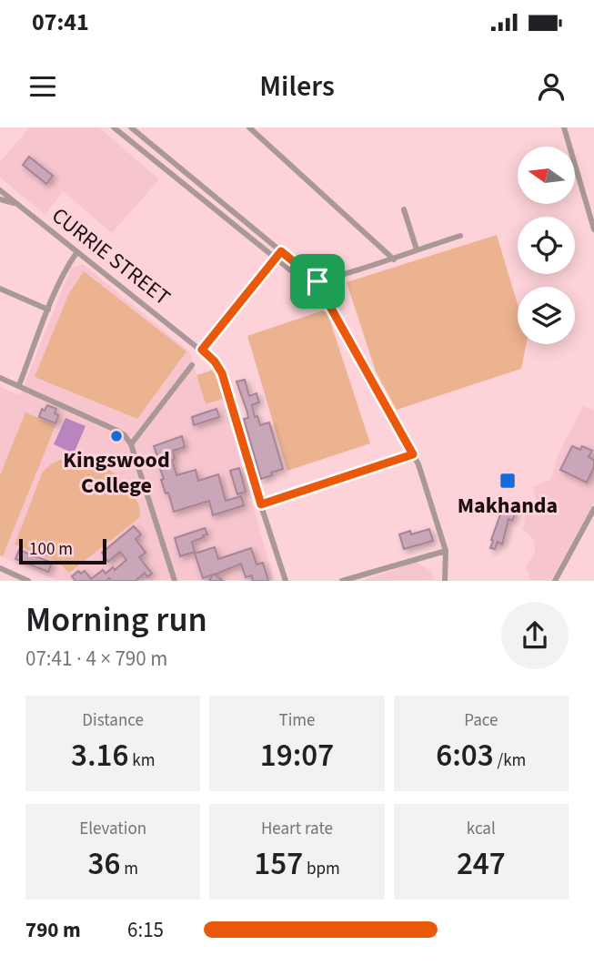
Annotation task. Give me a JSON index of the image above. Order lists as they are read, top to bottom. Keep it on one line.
{"streets":{"street":["CURRIE STREET"]},"places":{"other":["Kingswood College"],"transit":["Makhanda"]},"scale_bar":"100 m","north":"left","page":{"status":"07:41","header":"Milers","scale":"100 m","heading":["Morning run","07:41 · 4 × 790 m"],"stats":[["Distance","3.16 km"],["Time","19:07"],["Pace","6:03 /km"],["Elevation","36 m"],["Heart rate","157 bpm"],["kcal","247"]],"list":[{"name":"790 m","note":"6:15"}]}}
